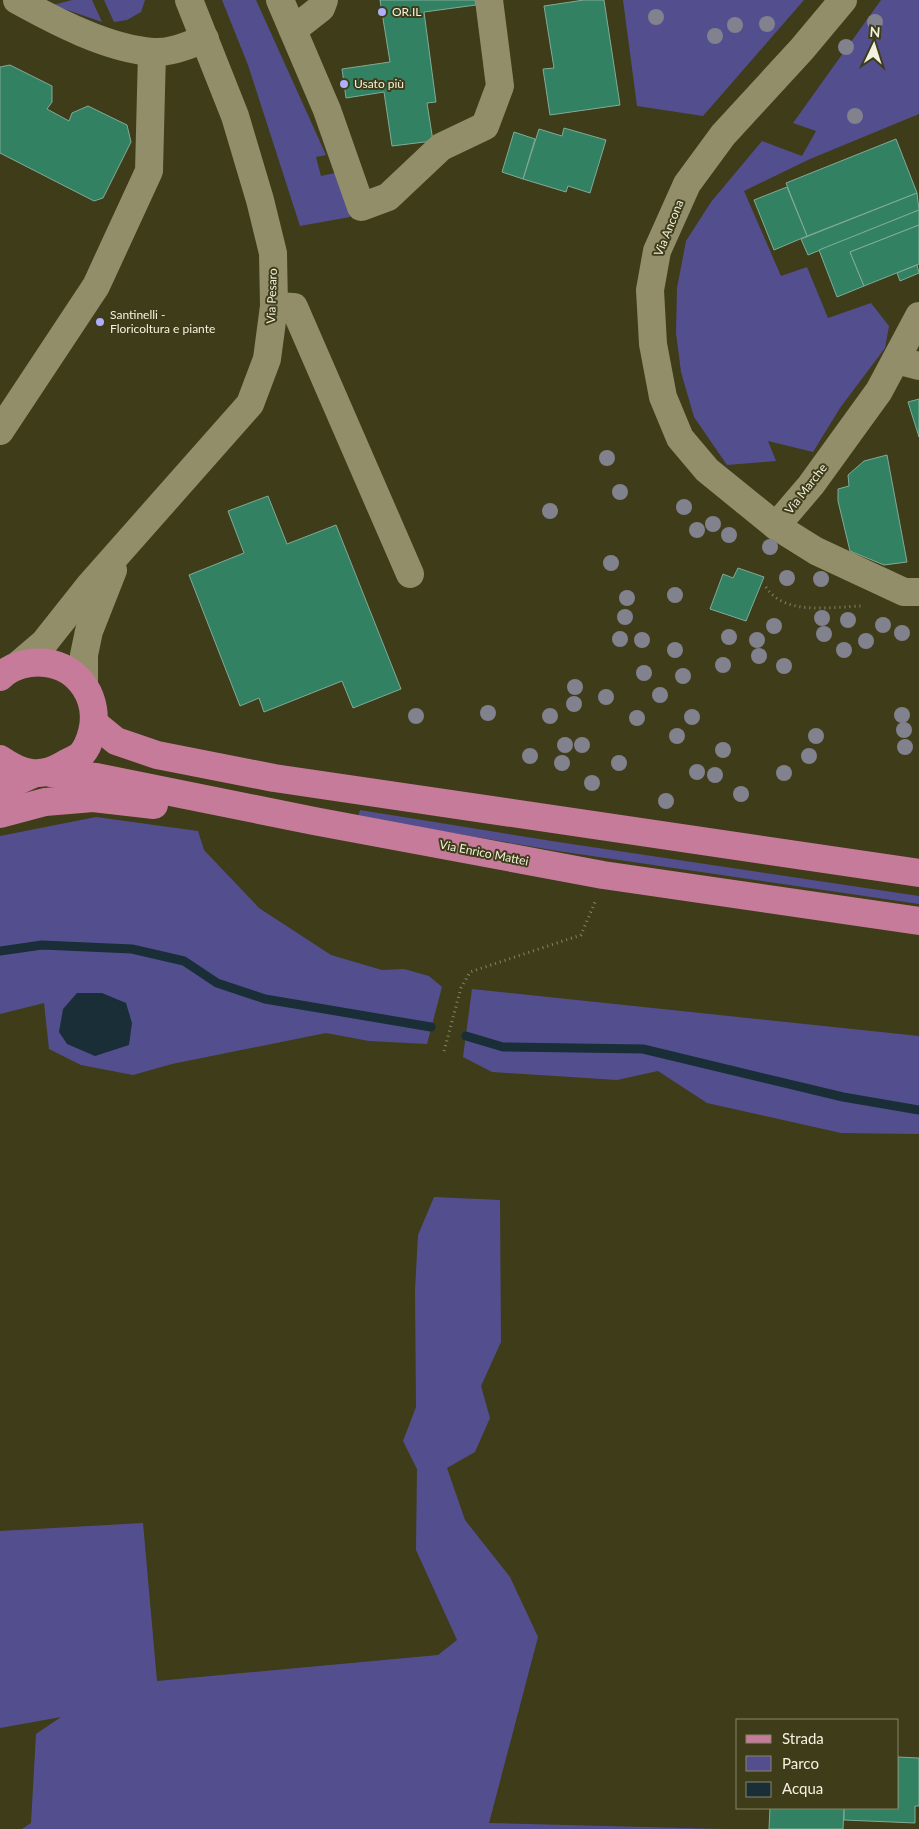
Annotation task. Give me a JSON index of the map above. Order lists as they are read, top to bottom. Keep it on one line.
{"streets":{"main road":["Via Enrico Mattei"],"street":["Via Ancona","Via Pesaro","Via Marche"]},"crossings":[["Via Ancona","Via Marche"]],"places":["OR.IL","Usato più","Santinelli - Floricoltura e piante"],"legend":["Strada","Parco","Acqua"],"north":"top"}
